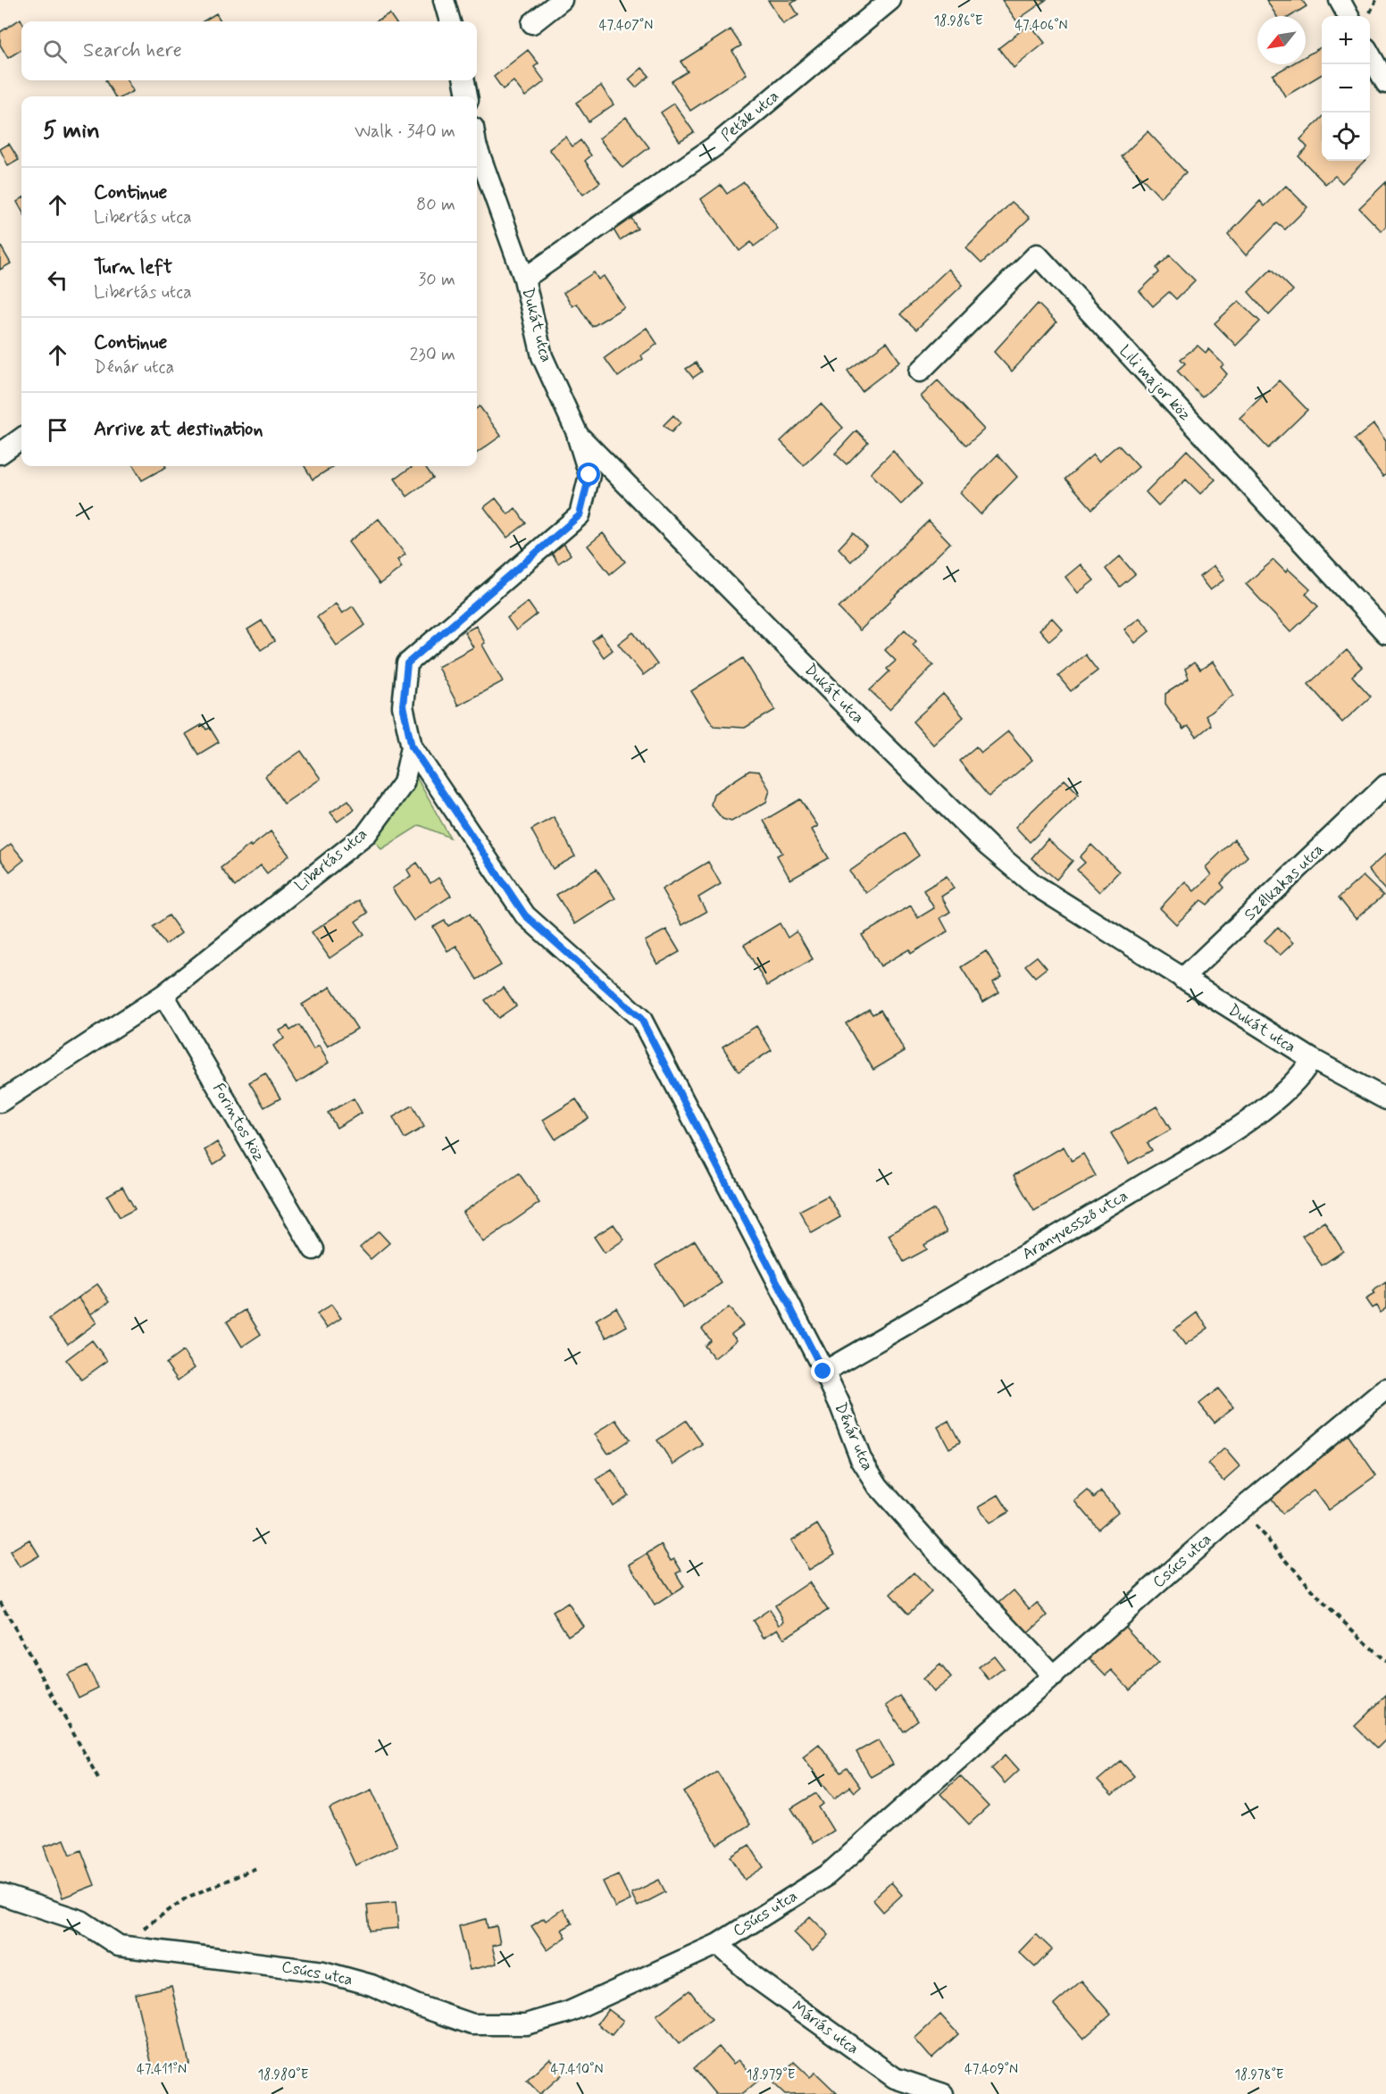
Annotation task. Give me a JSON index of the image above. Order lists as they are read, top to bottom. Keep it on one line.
{"streets":{"street":["Peták utca","Dukát utca","Lili major köz","Libertás utca","Szélkakas utca","Forintos köz","Aranyvessző utca","Dénár utca","Csúcs utca","Máriás utca"]},"crossings":[["Peták utca","Dukát utca"],["Dukát utca","Libertás utca"],["Dukát utca","Szélkakas utca"],["Dukát utca","Aranyvessző utca"],["Libertás utca","Forintos köz"],["Libertás utca","Dénár utca"],["Aranyvessző utca","Dénár utca"],["Dénár utca","Csúcs utca"],["Csúcs utca","Máriás utca"]],"north":"bottom left","page":{"map_buttons":["+","−"],"search":"Search here","heading":["5 min","Walk · 340 m"],"list":[["Continue","Libertás utca","80 m"],["Turn left","Libertás utca","30 m"],["Continue","Dénár utca","230 m"],"Arrive at destination"]},"coordinates":["18.986°E","47.407°N","47.406°N","47.411°N","47.410°N","47.409°N","18.980°E","18.979°E","18.978°E"]}
